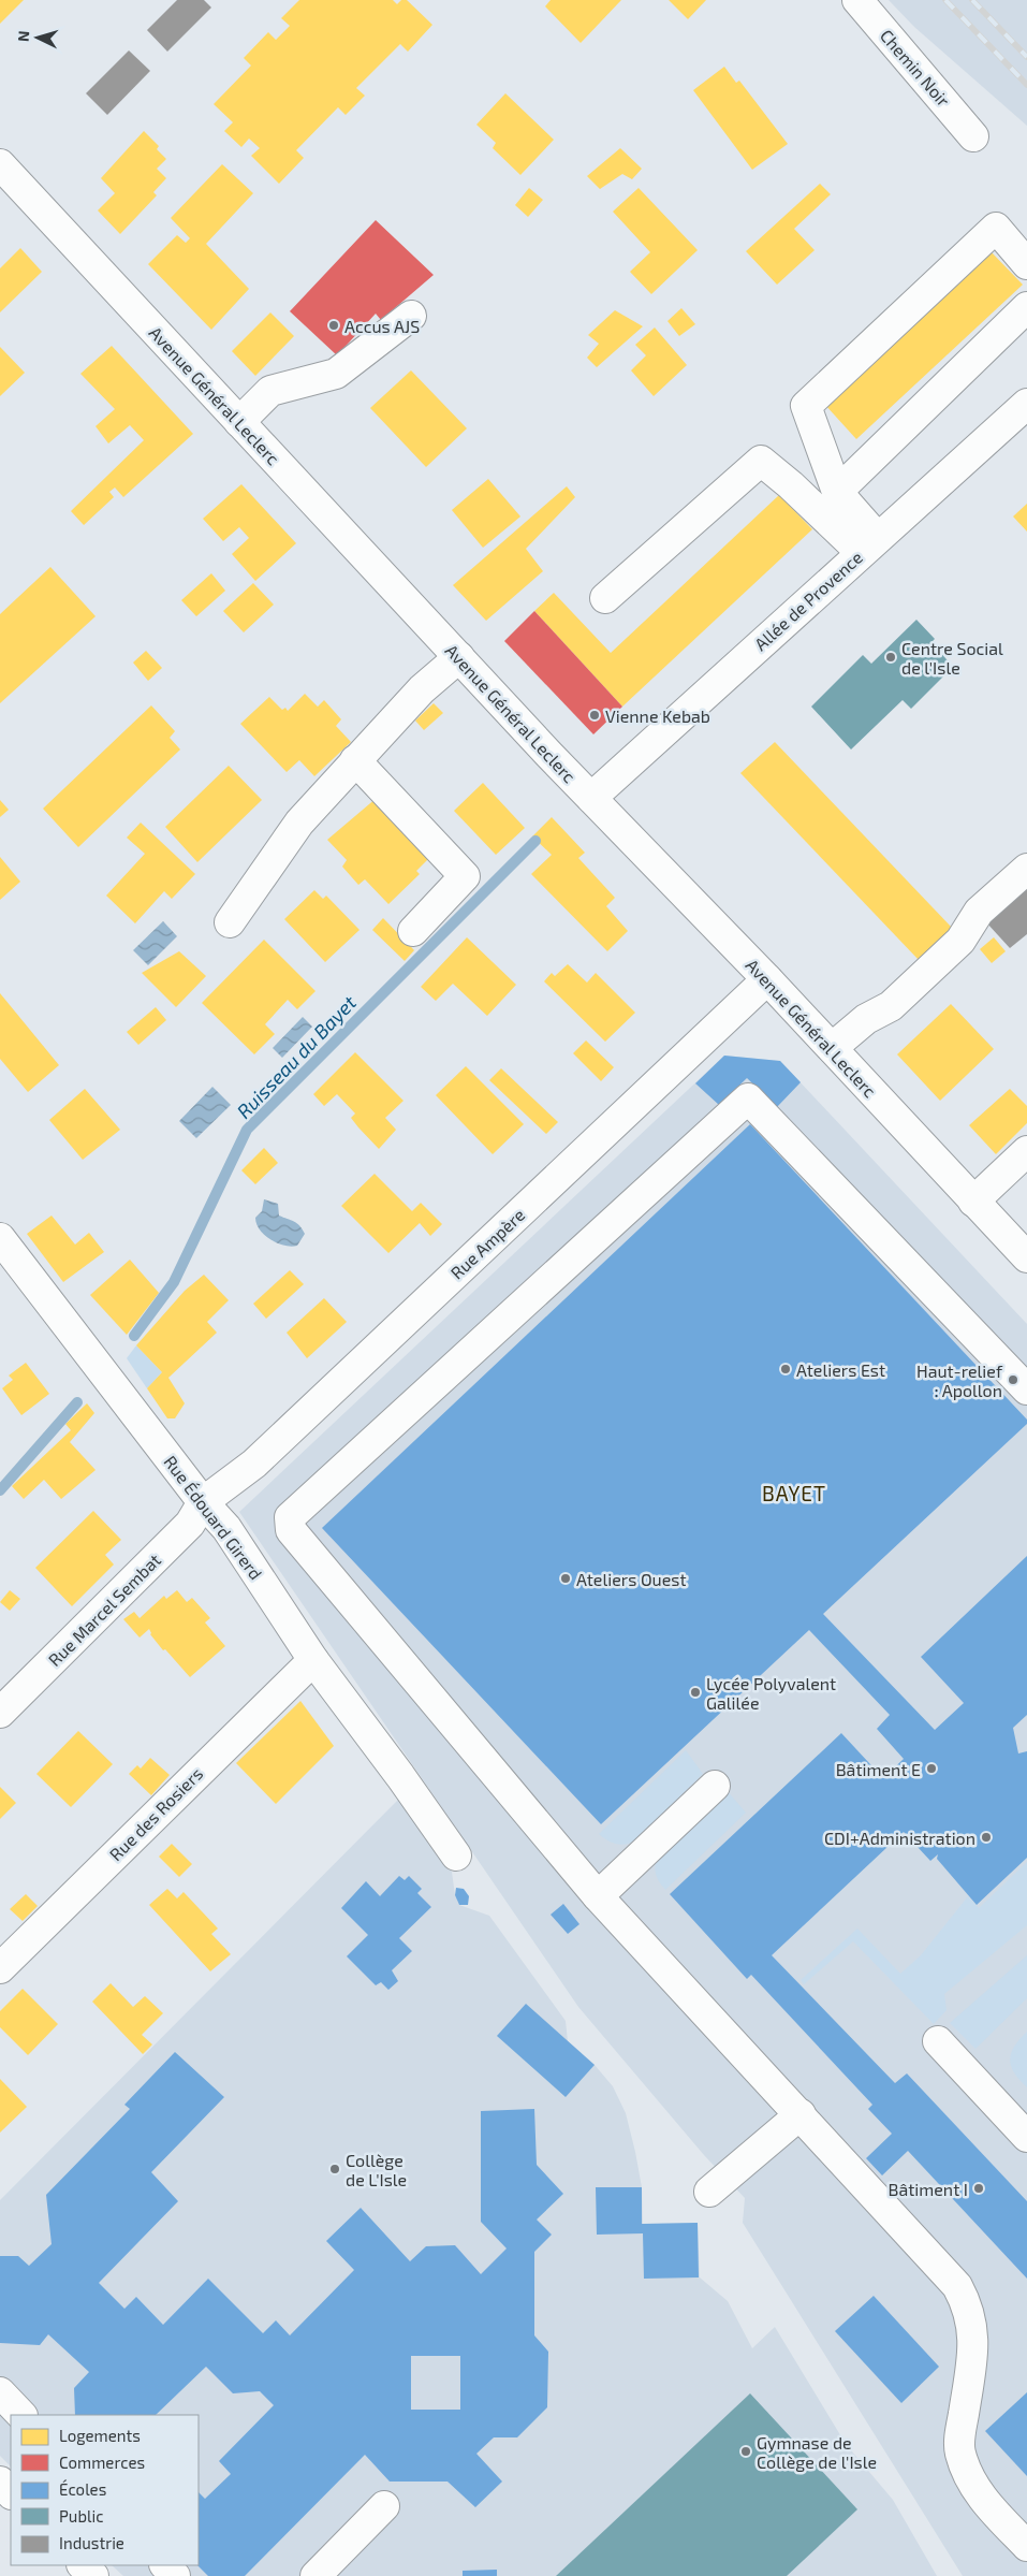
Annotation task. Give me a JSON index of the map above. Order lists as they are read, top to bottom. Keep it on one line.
{"streets":{"street":["Chemin Noir","Avenue Général Leclerc","Allée de Provence","Rue Ampère","Rue Édouard Girerd","Rue Marcel Sembat","Rue des Rosiers"]},"crossings":[["Avenue Général Leclerc","Allée de Provence"],["Avenue Général Leclerc","Rue Ampère"],["Rue Ampère","Rue Édouard Girerd"],["Rue Ampère","Rue Marcel Sembat"],["Rue Édouard Girerd","Rue Marcel Sembat"],["Rue Édouard Girerd","Rue des Rosiers"]],"districts":["BAYET"],"water":["Ruisseau du Bayet"],"places":["Accus AJS","Centre Social de l'Isle","Vienne Kebab","Ateliers Est","Haut-relief : Apollon","Ateliers Ouest","Lycée Polyvalent Galilée","Bâtiment E","CDI+Administration","Collège de L'Isle","Bâtiment I","Gymnase de Collège de l'Isle"],"legend":["Logements","Commerces","Écoles","Public","Industrie"],"north":"left"}
